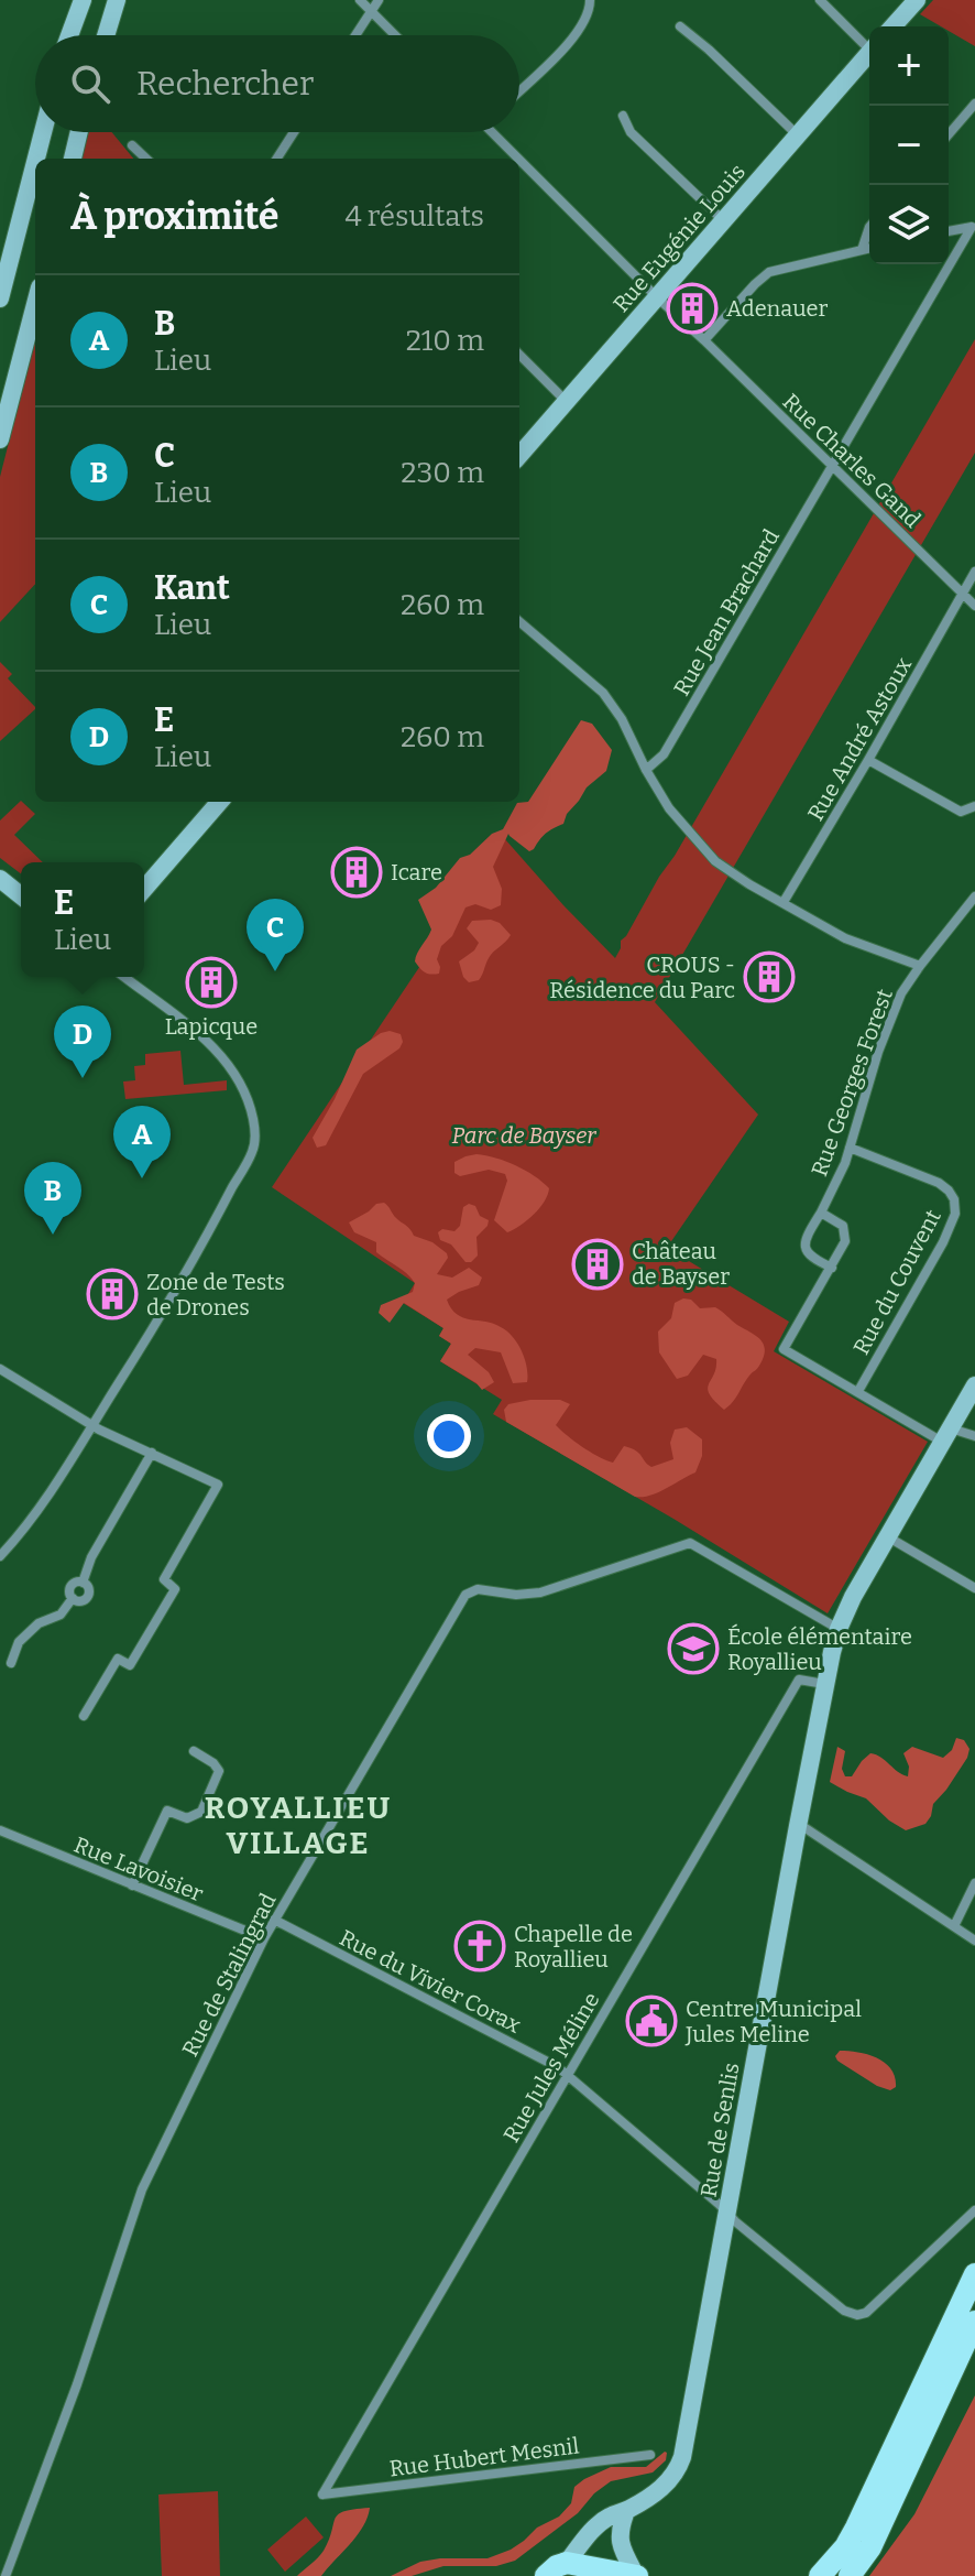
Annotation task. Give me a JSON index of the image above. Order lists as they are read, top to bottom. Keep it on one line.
{"streets":{"street":["Rue Eugénie Louis","Rue Charles Gand","Rue Jean Brachard","Rue André Astoux","Rue Georges Forest","Rue du Couvent","Rue Lavoisier","Rue de Stalingrad","Rue du Vivier Corax","Rue Jules Méline","Rue de Senlis","Rue Hubert Mesnil"]},"crossings":[["Rue Eugénie Louis","Rue Charles Gand"],["Rue Charles Gand","Rue Jean Brachard"],["Rue Charles Gand","Rue André Astoux"],["Rue Georges Forest","Rue du Couvent"],["Rue Lavoisier","Rue de Stalingrad"],["Rue de Stalingrad","Rue du Vivier Corax"],["Rue de Stalingrad","Rue de Senlis"],["Rue du Vivier Corax","Rue Jules Méline"],["Rue du Vivier Corax","Rue de Senlis"],["Rue Jules Méline","Rue de Senlis"],["Rue Jules Méline","Rue Hubert Mesnil"]],"districts":["ROYALLIEU VILLAGE"],"parks":["Parc de Bayser"],"places":{"building":["Adenauer","Icare","CROUS - Résidence du Parc","Lapicque","Château de Bayser","Zone de Tests de Drones"],"school or university":["École élémentaire Royallieu"],"church":["Chapelle de Royallieu"],"public building":["Centre Municipal Jules Meline"]},"page":{"map_buttons":["+","−"],"search":"Rechercher","heading":["À proximité","4 résultats"],"list":[{"mark":"A","name":"B","note":"Lieu","value":"210 m"},{"mark":"B","name":"C","note":"Lieu","value":"230 m"},{"mark":"C","name":"Kant","note":"Lieu","value":"260 m"},{"mark":"D","name":"E","note":"Lieu","value":"260 m"}],"popup":["E","Lieu"],"pins":["C","D","A","B"]}}
